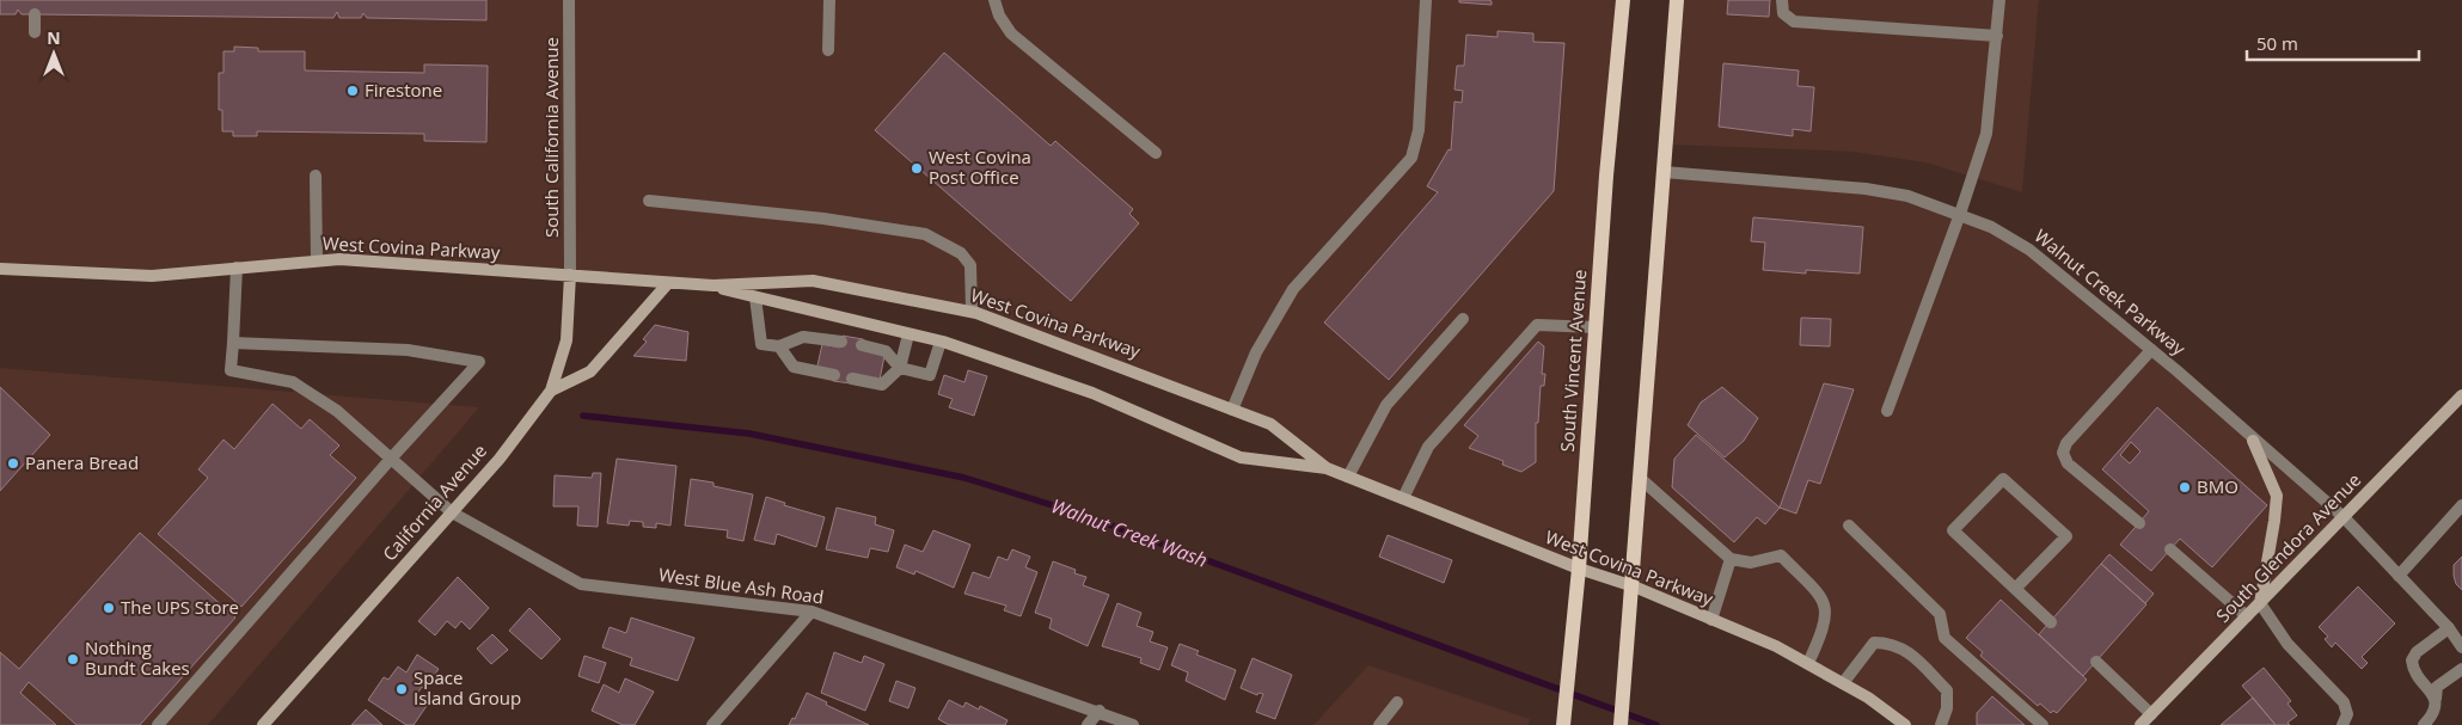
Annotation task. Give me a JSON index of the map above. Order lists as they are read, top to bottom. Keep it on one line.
{"streets":{"main road":["South Vincent Avenue"],"street":["South California Avenue","West Covina Parkway","Walnut Creek Parkway","California Avenue","South Glendora Avenue","West Blue Ash Road"]},"crossings":[["South California Avenue","West Covina Parkway"],["South California Avenue","California Avenue"],["West Covina Parkway","South Vincent Avenue"],["West Covina Parkway","California Avenue"],["Walnut Creek Parkway","South Glendora Avenue"],["California Avenue","West Blue Ash Road"]],"water":["Walnut Creek Wash"],"places":["Firestone","West Covina Post Office","Panera Bread","BMO","The UPS Store","Nothing Bundt Cakes","Space Island Group"],"scale_bar":"50 m","north":"top"}
